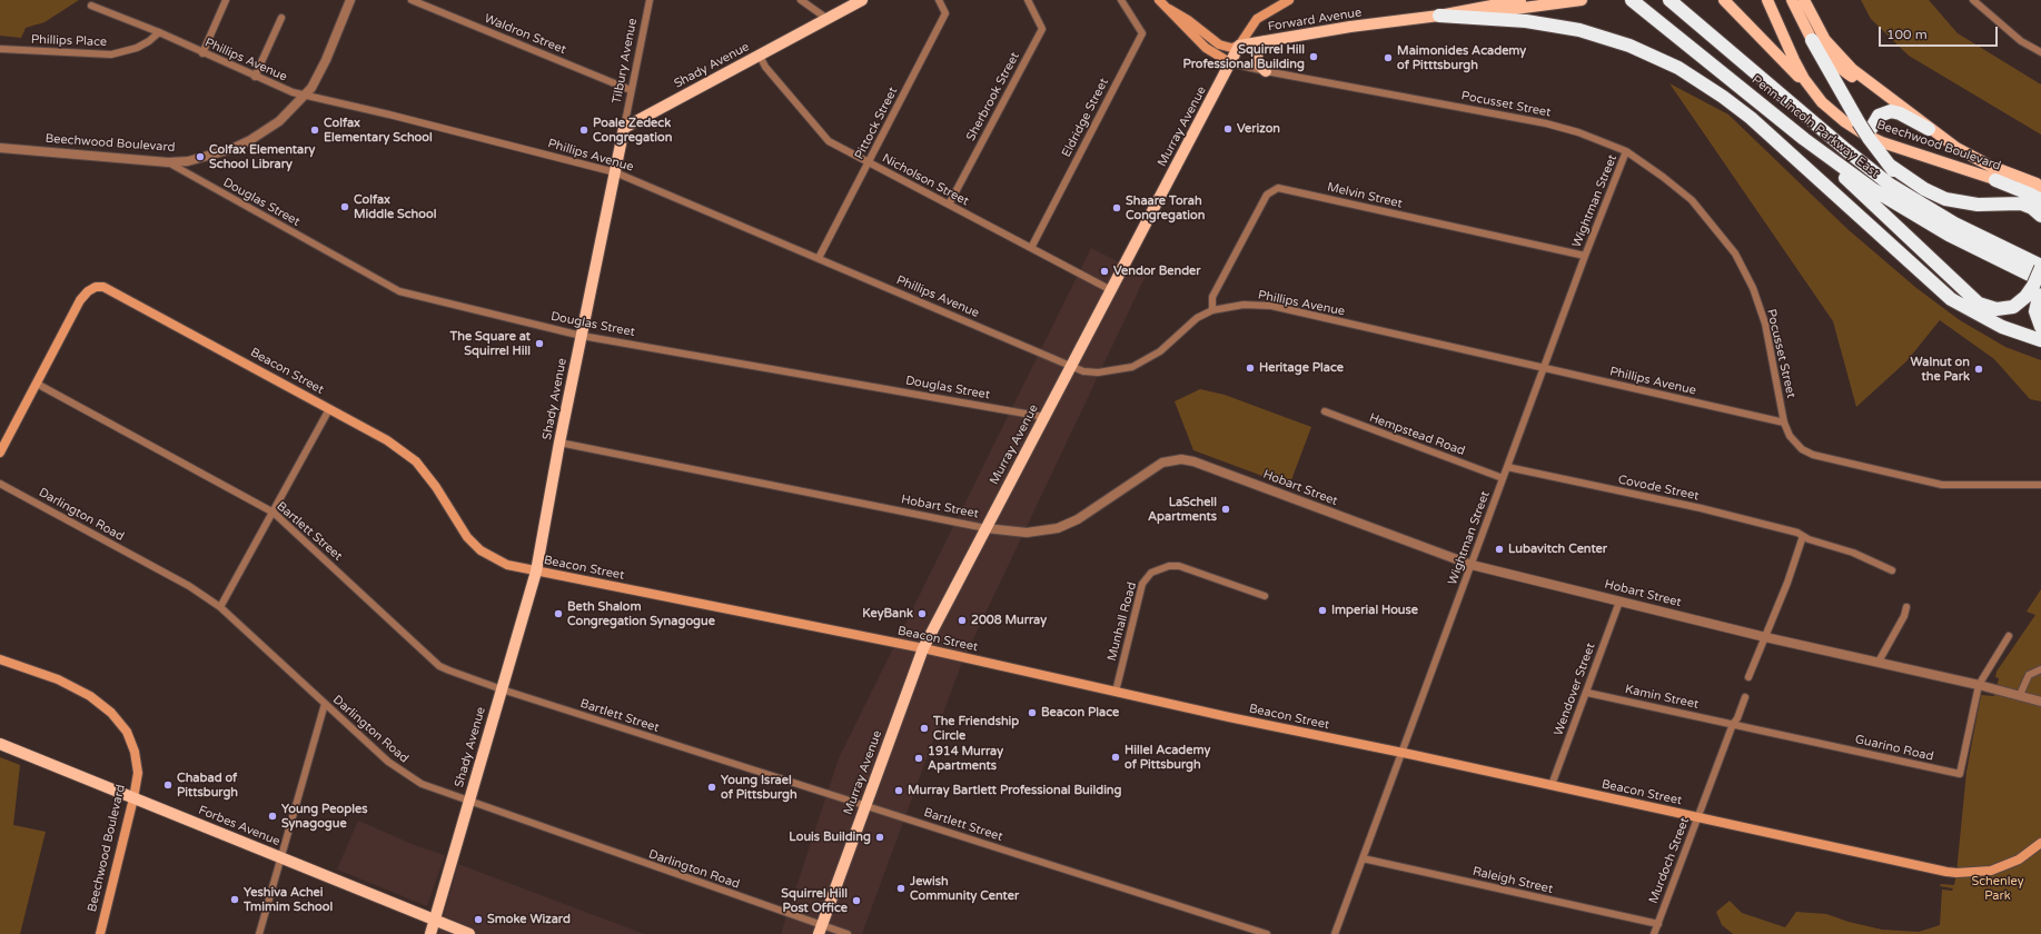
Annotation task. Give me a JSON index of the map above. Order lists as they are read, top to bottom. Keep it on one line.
{"streets":{"highway":["Penn-Lincoln Parkway East"],"main road":["Forward Avenue","Shady Avenue","Murray Avenue","Beechwood Boulevard","Beacon Street","Forbes Avenue"],"street":["Waldron Street","Phillips Place","Phillips Avenue","Tilbury Avenue","Sherbrook Street","Pocusset Street","Eldridge Street","Pittock Street","Nicholson Street","Melvin Street","Wightman Street","Douglas Street","Hempstead Road","Hobart Street","Covode Street","Darlington Road","Bartlett Street","Munhall Road","Wendover Street","Kamin Street","Guarino Road","Murdoch Street","Raleigh Street"]},"crossings":[["Forward Avenue","Murray Avenue"],["Waldron Street","Tilbury Avenue"],["Phillips Place","Phillips Avenue"],["Phillips Avenue","Shady Avenue"],["Phillips Avenue","Pocusset Street"],["Phillips Avenue","Pittock Street"],["Phillips Avenue","Murray Avenue"],["Phillips Avenue","Beechwood Boulevard"],["Phillips Avenue","Melvin Street"],["Phillips Avenue","Wightman Street"],["Tilbury Avenue","Shady Avenue"],["Shady Avenue","Nicholson Street"],["Shady Avenue","Douglas Street"],["Shady Avenue","Beacon Street"],["Shady Avenue","Hobart Street"],["Shady Avenue","Darlington Road"],["Shady Avenue","Bartlett Street"],["Shady Avenue","Forbes Avenue"],["Sherbrook Street","Nicholson Street"],["Pocusset Street","Murray Avenue"],["Pocusset Street","Wightman Street"],["Eldridge Street","Nicholson Street"],["Pittock Street","Nicholson Street"],["Murray Avenue","Nicholson Street"],["Murray Avenue","Douglas Street"],["Murray Avenue","Beacon Street"],["Murray Avenue","Hobart Street"],["Murray Avenue","Darlington Road"],["Murray Avenue","Bartlett Street"],["Beechwood Boulevard","Douglas Street"],["Beechwood Boulevard","Forbes Avenue"],["Melvin Street","Wightman Street"],["Wightman Street","Beacon Street"],["Wightman Street","Hempstead Road"],["Wightman Street","Hobart Street"],["Wightman Street","Covode Street"],["Wightman Street","Raleigh Street"],["Beacon Street","Bartlett Street"],["Beacon Street","Munhall Road"],["Beacon Street","Wendover Street"],["Beacon Street","Murdoch Street"],["Hobart Street","Wendover Street"],["Hobart Street","Guarino Road"],["Wendover Street","Kamin Street"],["Kamin Street","Guarino Road"],["Kamin Street","Murdoch Street"],["Guarino Road","Murdoch Street"],["Murdoch Street","Raleigh Street"]],"parks":["Schenley Park"],"places":["Squirrel Hill Professional Building","Maimonides Academy of Pitttsburgh","Verizon","Colfax Elementary School","Poale Zedeck Congregation","Colfax Elementary School Library","Colfax Middle School","Shaare Torah Congregation","Vendor Bender","The Square at Squirrel Hill","Heritage Place","Walnut on the Park","LaSchell Apartments","Lubavitch Center","Imperial House","Beth Shalom Congregation Synagogue","KeyBank","2008 Murray","Beacon Place","The Friendship Circle","Hillel Academy of Pittsburgh","1914 Murray Apartments","Chabad of Pittsburgh","Young Israel of Pittsburgh","Murray Bartlett Professional Building","Young Peoples Synagogue","Louis Building","Jewish Community Center","Yeshiva Achei Tmimim School","Squirrel Hill Post Office","Smoke Wizard"],"scale_bar":"100 m"}
